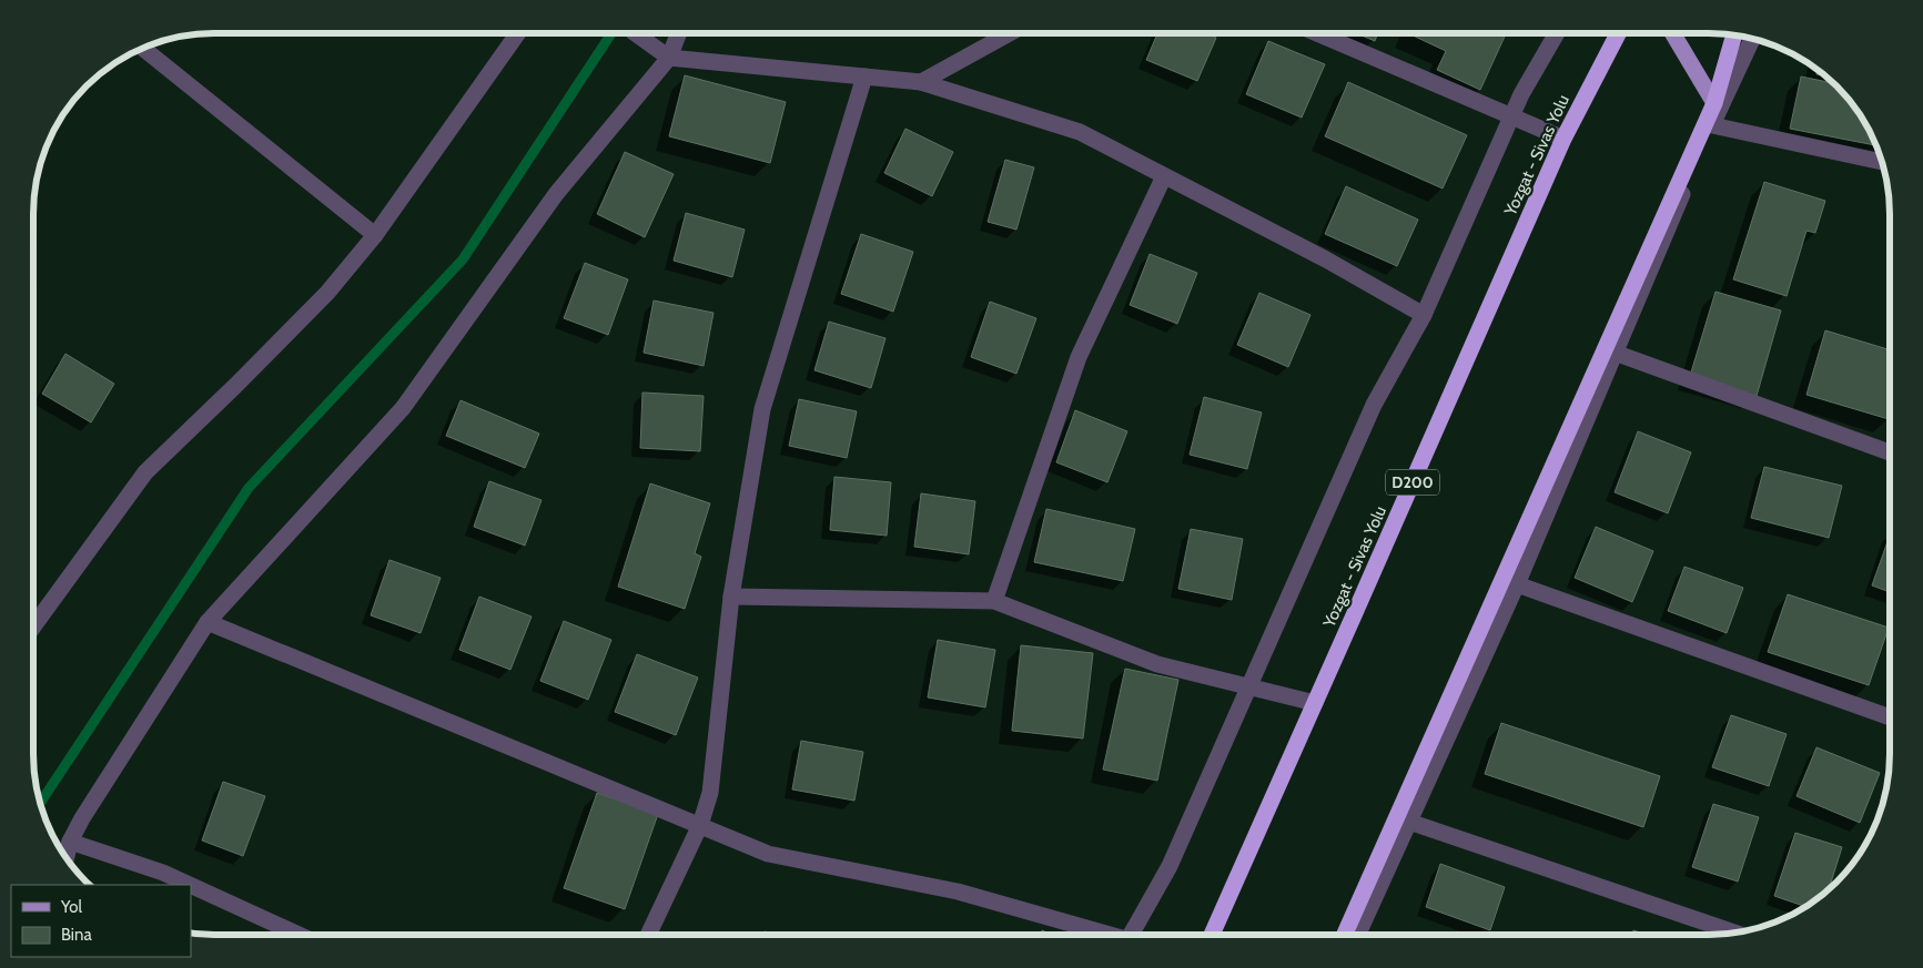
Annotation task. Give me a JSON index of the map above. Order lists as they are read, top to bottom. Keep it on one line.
{"streets":{"highway":["Yozgat - Sivas Yolu","D200"]},"legend":["Yol","Bina"]}
